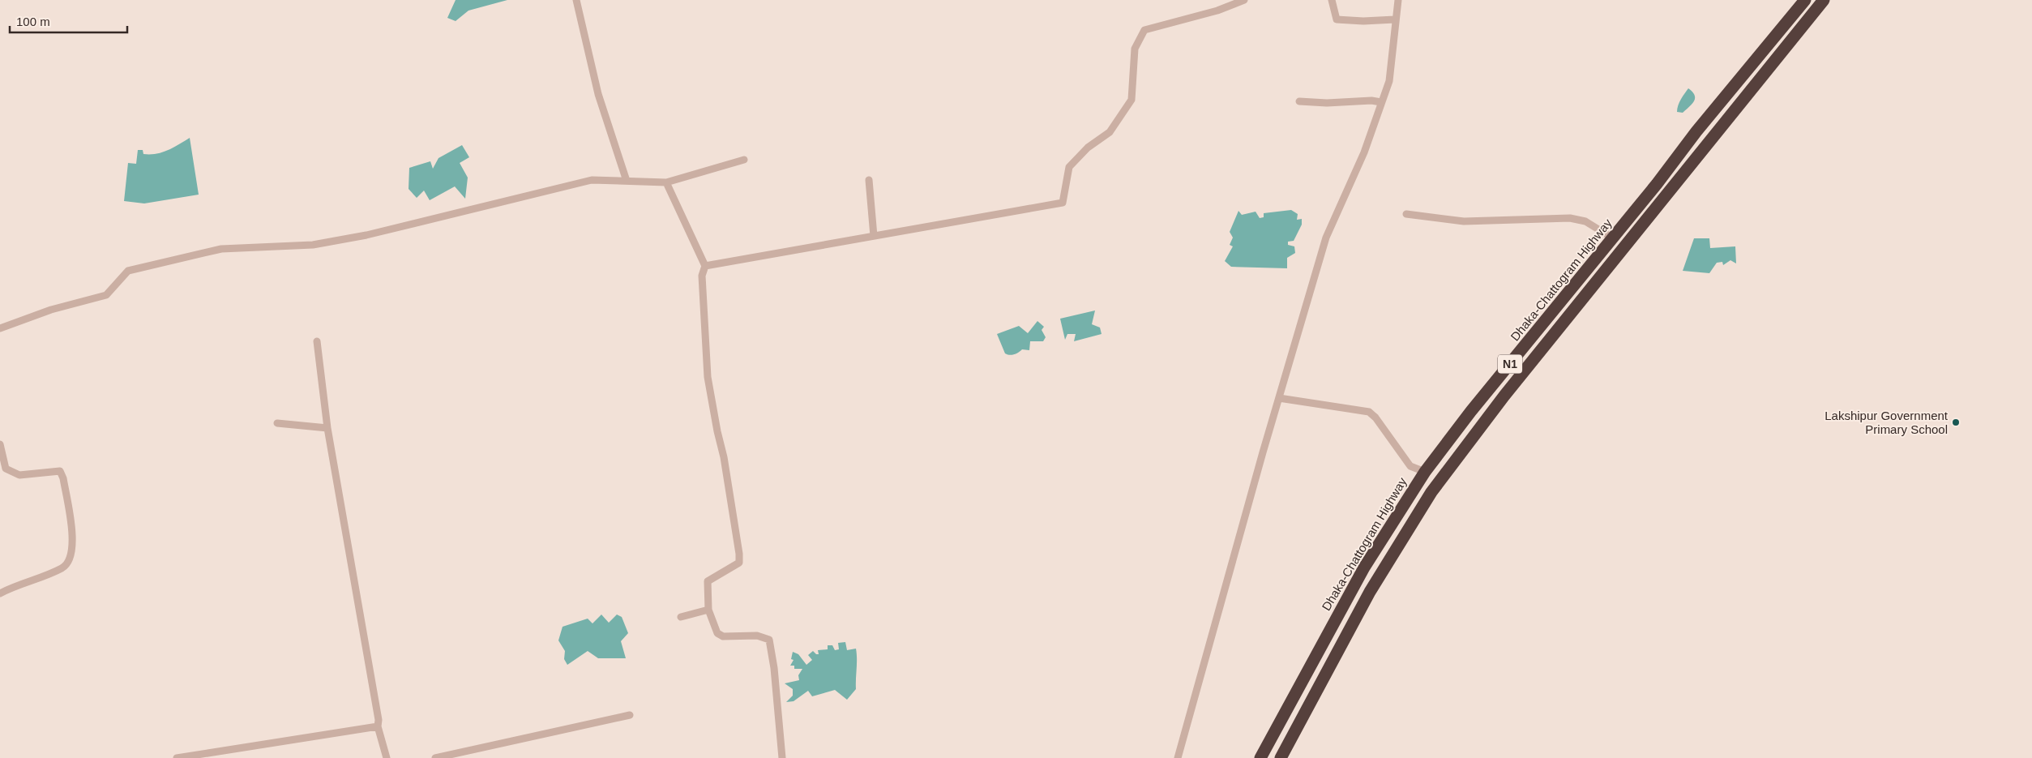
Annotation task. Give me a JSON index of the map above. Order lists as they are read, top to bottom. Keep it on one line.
{"streets":{"highway":["Dhaka-Chattogram Highway","N1"]},"places":["Lakshipur Government Primary School"],"scale_bar":"100 m"}
